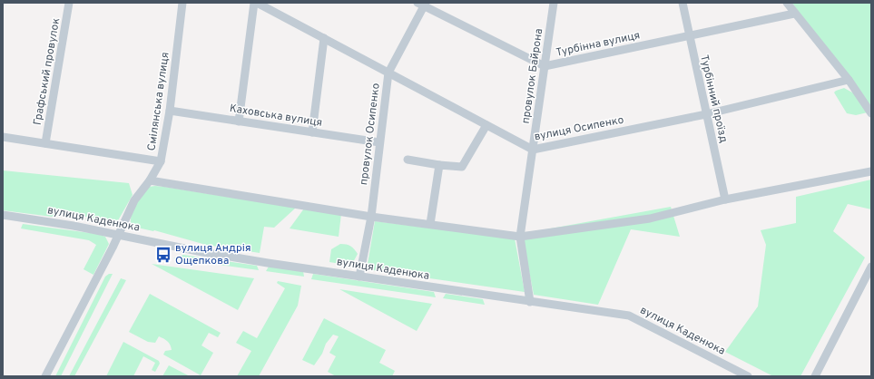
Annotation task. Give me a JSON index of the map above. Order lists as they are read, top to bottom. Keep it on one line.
{"streets":{"street":["Турбінна вулиця","Графський провулок","провулок Байрона","Турбінний проїзд","Смілянська вулиця","Каховська вулиця","вулиця Осипенко","провулок Осипенко","вулиця Каденюка"]},"crossings":[["Турбінна вулиця","провулок Байрона"],["Турбінна вулиця","Турбінний проїзд"],["Турбінна вулиця","провулок Осипенко"],["провулок Байрона","вулиця Осипенко"],["провулок Байрона","вулиця Каденюка"],["Турбінний проїзд","вулиця Осипенко"],["Смілянська вулиця","Каховська вулиця"],["Смілянська вулиця","вулиця Каденюка"],["Каховська вулиця","провулок Осипенко"],["вулиця Осипенко","провулок Осипенко"],["провулок Осипенко","вулиця Каденюка"]],"places":{"bus stop":["вулиця Андрія Ощепкова"]}}
